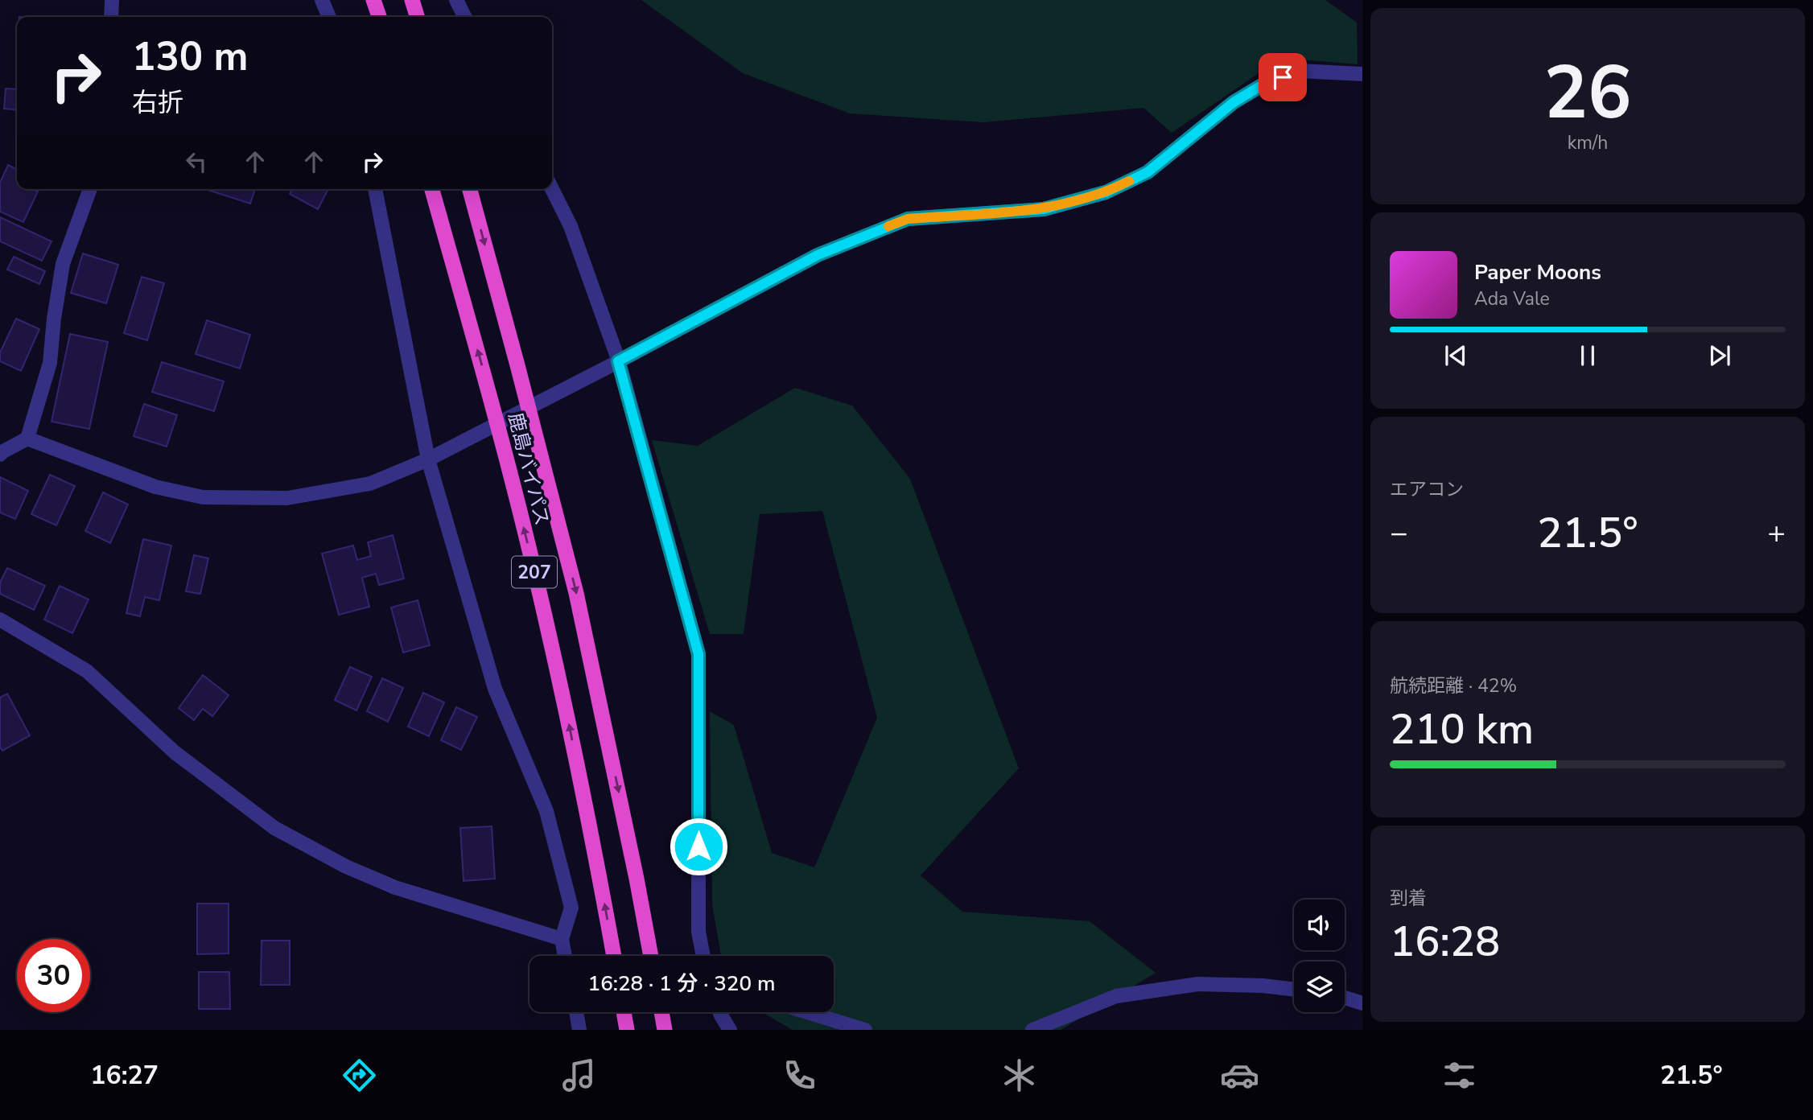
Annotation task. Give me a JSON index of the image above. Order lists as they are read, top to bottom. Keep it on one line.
{"streets":{"highway":["鹿島バイパス","207"]},"page":{"tile":[["26","km/h"],"エアコン",["航続距離 · 42%","210 km"],["到着","16:28"]],"turn":["130 m","右折"],"song":["Paper Moons","Ada Vale"],"heat":["−","21.5°","+"],"limit":"30","trip":"16:28 · 1 分 · 320 m","tabs":["16:27","21.5°"]}}
